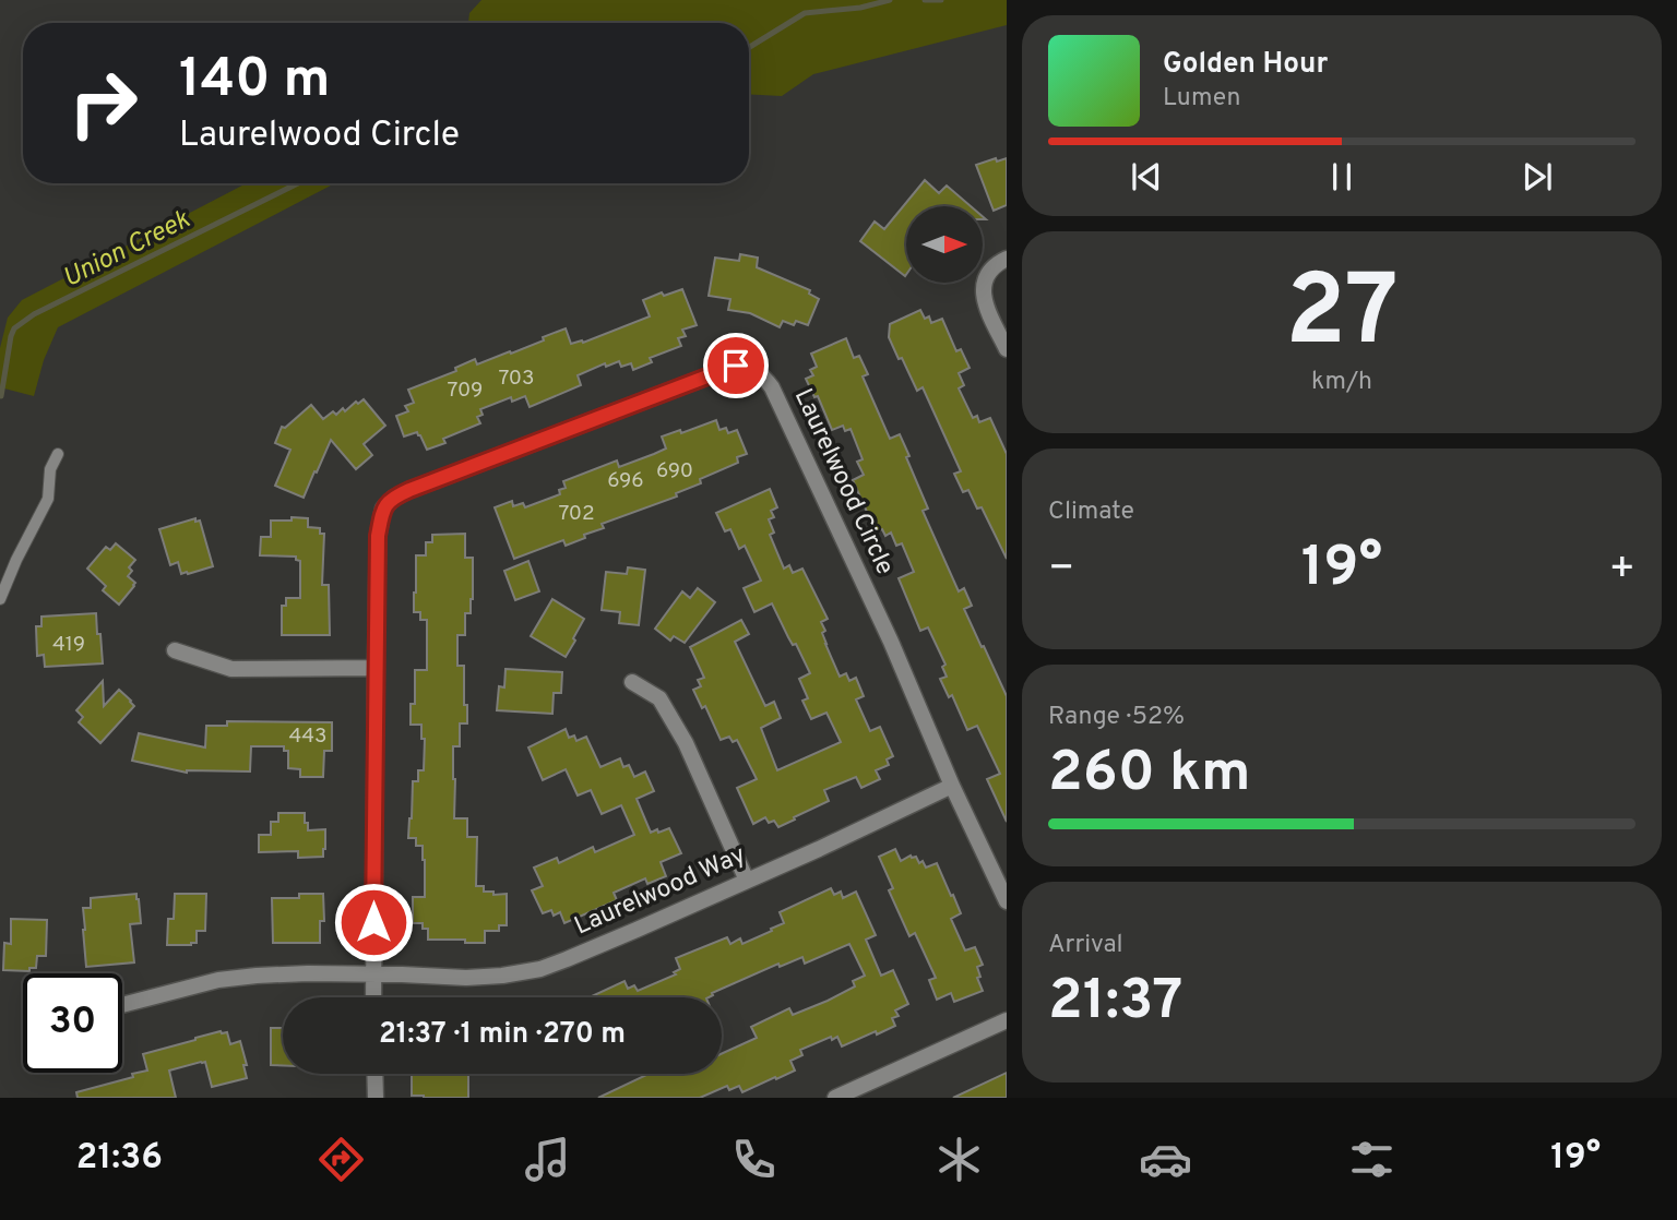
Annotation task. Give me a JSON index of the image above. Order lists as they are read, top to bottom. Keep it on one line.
{"streets":{"street":["Laurelwood Circle","Laurelwood Way"]},"crossings":[["Laurelwood Circle","Laurelwood Way"]],"water":["Union Creek"],"house_numbers":["703","709","690","696","702","419","443"],"north":"right","page":{"turn":["140 m","Laurelwood Circle"],"song":["Golden Hour","Lumen"],"tile":[["27","km/h"],"Climate",["Range · 52%","260 km"],["Arrival","21:37"]],"heat":["−","19°","+"],"limit":"30","trip":"21:37 · 1 min · 270 m","tabs":["21:36","19°"]}}
